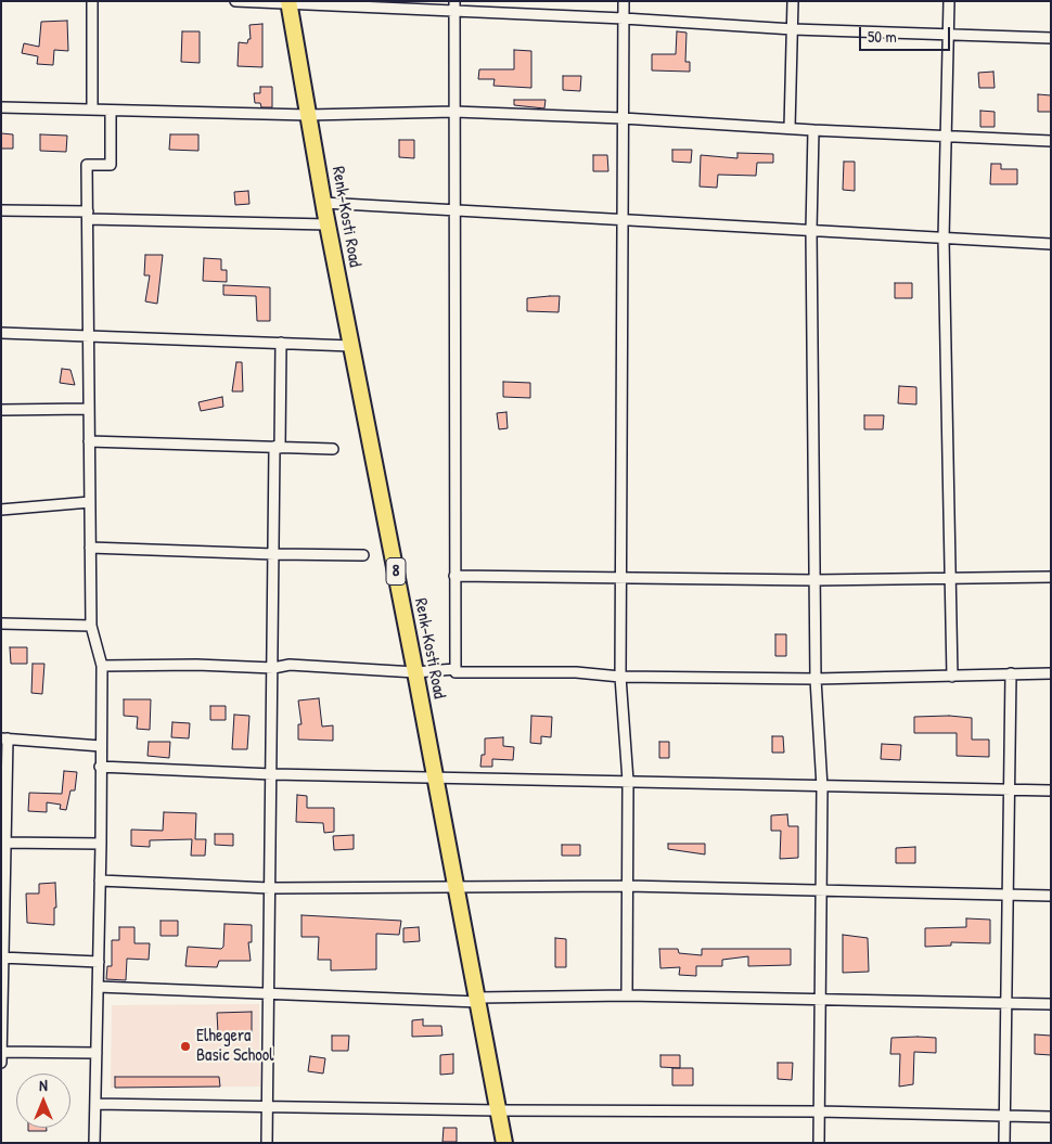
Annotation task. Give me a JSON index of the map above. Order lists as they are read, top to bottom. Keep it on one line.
{"streets":{"main road":["Renk-Kosti Road","8"]},"places":["Elhegera Basic School"],"scale_bar":"50 m","north":"top"}
